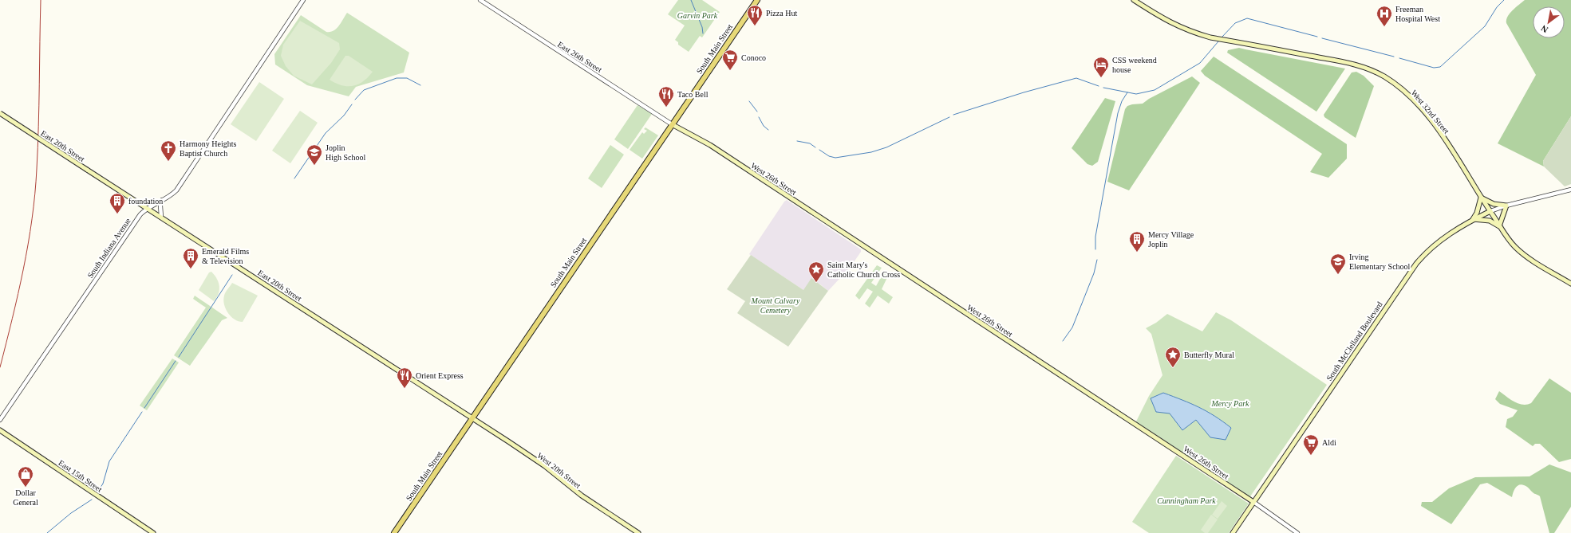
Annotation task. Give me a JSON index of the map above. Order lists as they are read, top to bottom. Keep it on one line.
{"streets":{"main road":["South Main Street","West 32nd Street","East 20th Street","West 26th Street","South McClelland Boulevard","West 20th Street","East 15th Street"],"street":["East 26th Street","South Indiana Avenue"]},"crossings":[["South Main Street","East 26th Street"],["South Main Street","East 20th Street"],["South Main Street","West 26th Street"],["South Main Street","West 20th Street"],["East 26th Street","West 26th Street"],["West 32nd Street","South McClelland Boulevard"],["East 20th Street","South Indiana Avenue"],["East 20th Street","West 20th Street"],["West 26th Street","South McClelland Boulevard"]],"parks":["Garvin Park","Mount Calvary Cemetery","Mercy Park","Cunningham Park"],"places":{"restaurant":["Pizza Hut","Taco Bell","Orient Express"],"hospital":["Freeman Hospital West"],"supermarket":["Conoco","Aldi"],"hotel":["CSS weekend house"],"church":["Harmony Heights Baptist Church"],"school or university":["Joplin High School","Irving Elementary School"],"building":["foundation","Mercy Village Joplin","Emerald Films & Television"],"place":["Saint Mary's Catholic Church Cross","Butterfly Mural"],"shop":["Dollar General"]},"north":"bottom left"}
